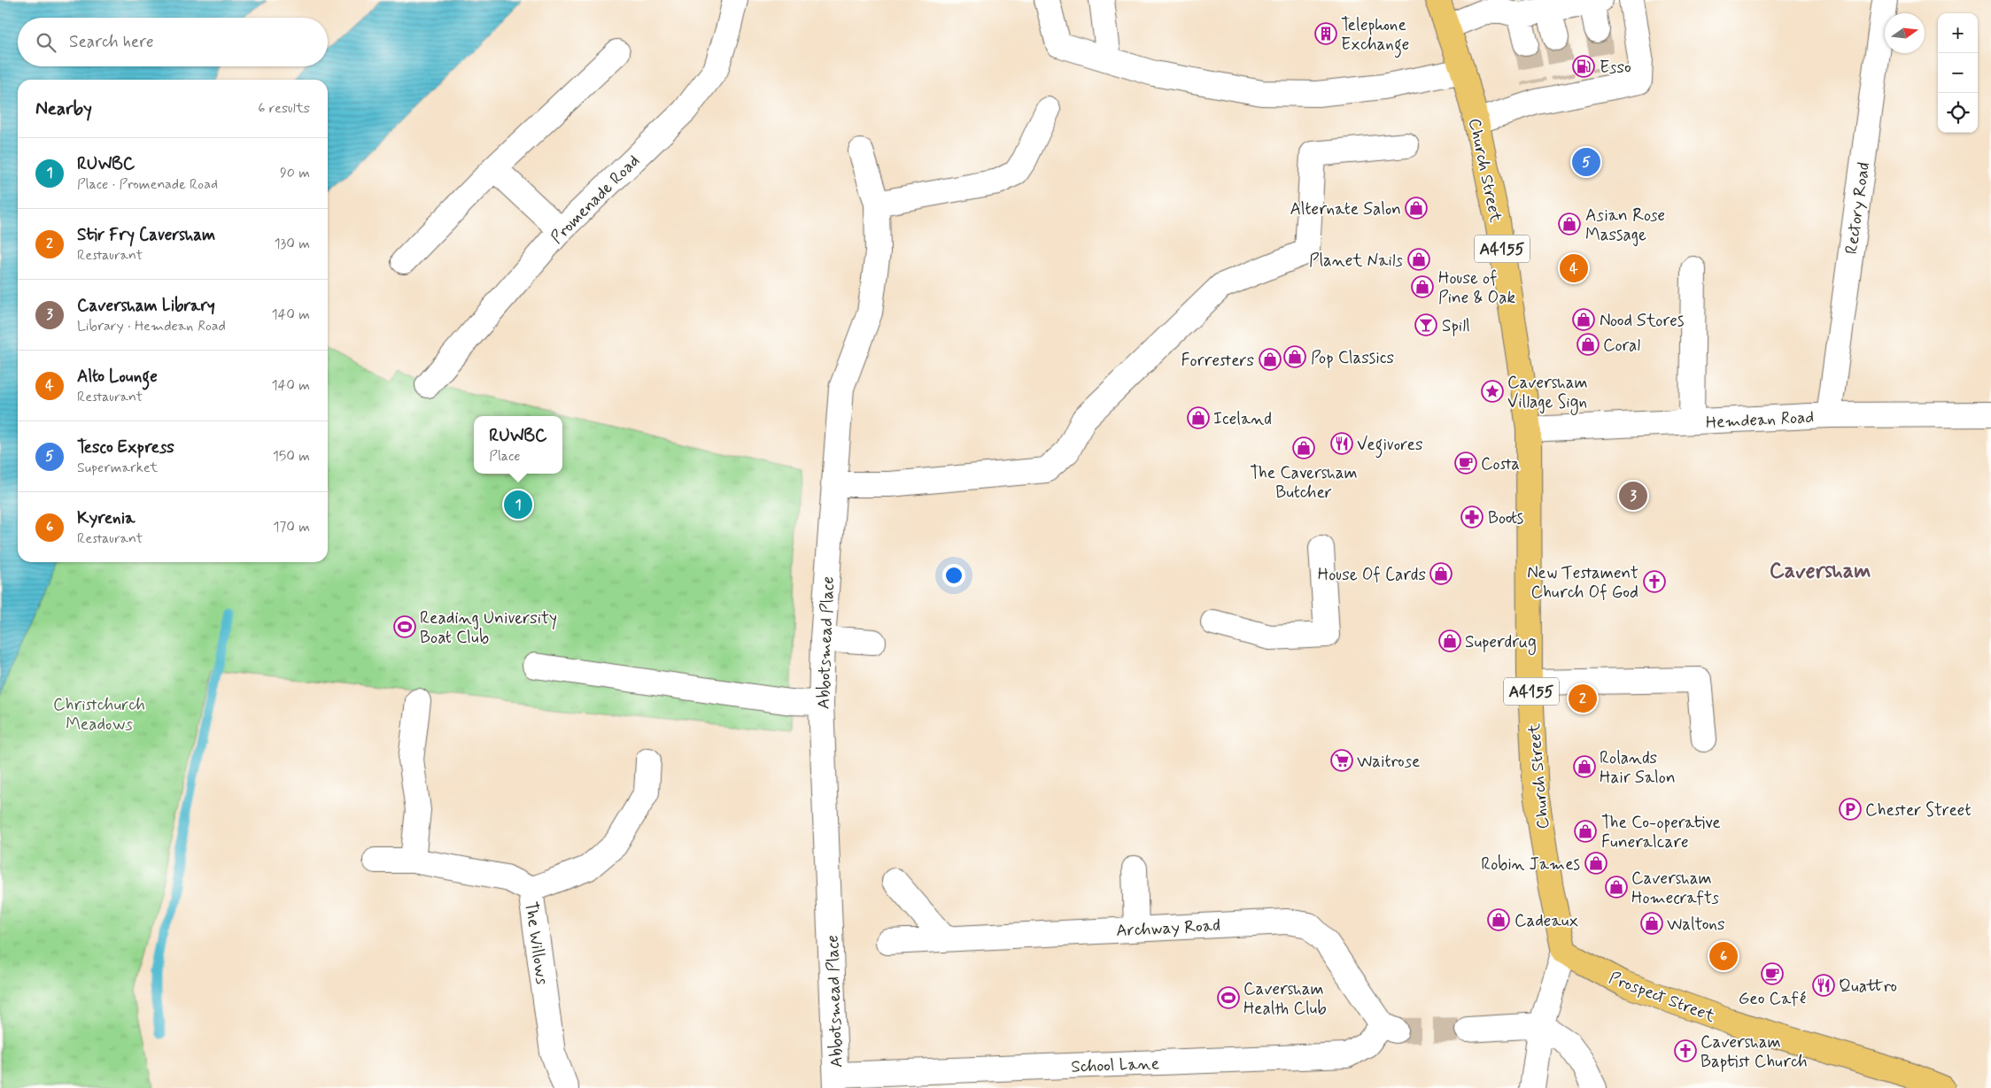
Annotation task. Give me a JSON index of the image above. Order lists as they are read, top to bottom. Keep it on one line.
{"streets":{"main road":["Church Street","A4155","Prospect Street"],"street":["Promenade Road","Rectory Road","Hemdean Road","Abbotsmead Place","Archway Road","The Willows","School Lane"]},"crossings":[["Church Street","Hemdean Road"],["Church Street","Prospect Street"],["Rectory Road","Hemdean Road"],["Abbotsmead Place","School Lane"],["Archway Road","School Lane"]],"districts":["Caversham"],"parks":["Christchurch Meadows"],"places":{"building":["Telephone Exchange"],"fuel station":["Esso"],"shop":["Alternate Salon","Asian Rose Massage","Planet Nails","House of Pine & Oak","Nood Stores","Coral","Pop Classics","Forresters","Iceland","The Caversham Butcher","House Of Cards","Superdrug","Rolands Hair Salon","The Co-operative Funeralcare","Robin James","Caversham Homecrafts","Cadeaux","Waltons"],"bar":["Spill"],"place":["Caversham Village Sign"],"restaurant":["Vegivores","Quattro"],"cafe":["Costa","Geo Café"],"pharmacy":["Boots"],"church":["New Testament Church Of God","Caversham Baptist Church"],"sports":["Reading University Boat Club","Caversham Health Club"],"supermarket":["Waitrose"],"parking":["Chester Street"]},"north":"right","page":{"map_buttons":["+","−"],"search":"Search here","heading":["Nearby","6 results"],"list":[{"mark":"1","name":"RUWBC","note":"Place · Promenade Road","value":"90 m"},{"mark":"2","name":"Stir Fry Caversham","note":"Restaurant","value":"130 m"},{"mark":"3","name":"Caversham Library","note":"Library · Hemdean Road","value":"140 m"},{"mark":"4","name":"Alto Lounge","note":"Restaurant","value":"140 m"},{"mark":"5","name":"Tesco Express","note":"Supermarket","value":"150 m"},{"mark":"6","name":"Kyrenia","note":"Restaurant","value":"170 m"}],"pins":["5","4","3","1","2","6"],"popup":["RUWBC","Place"]}}
